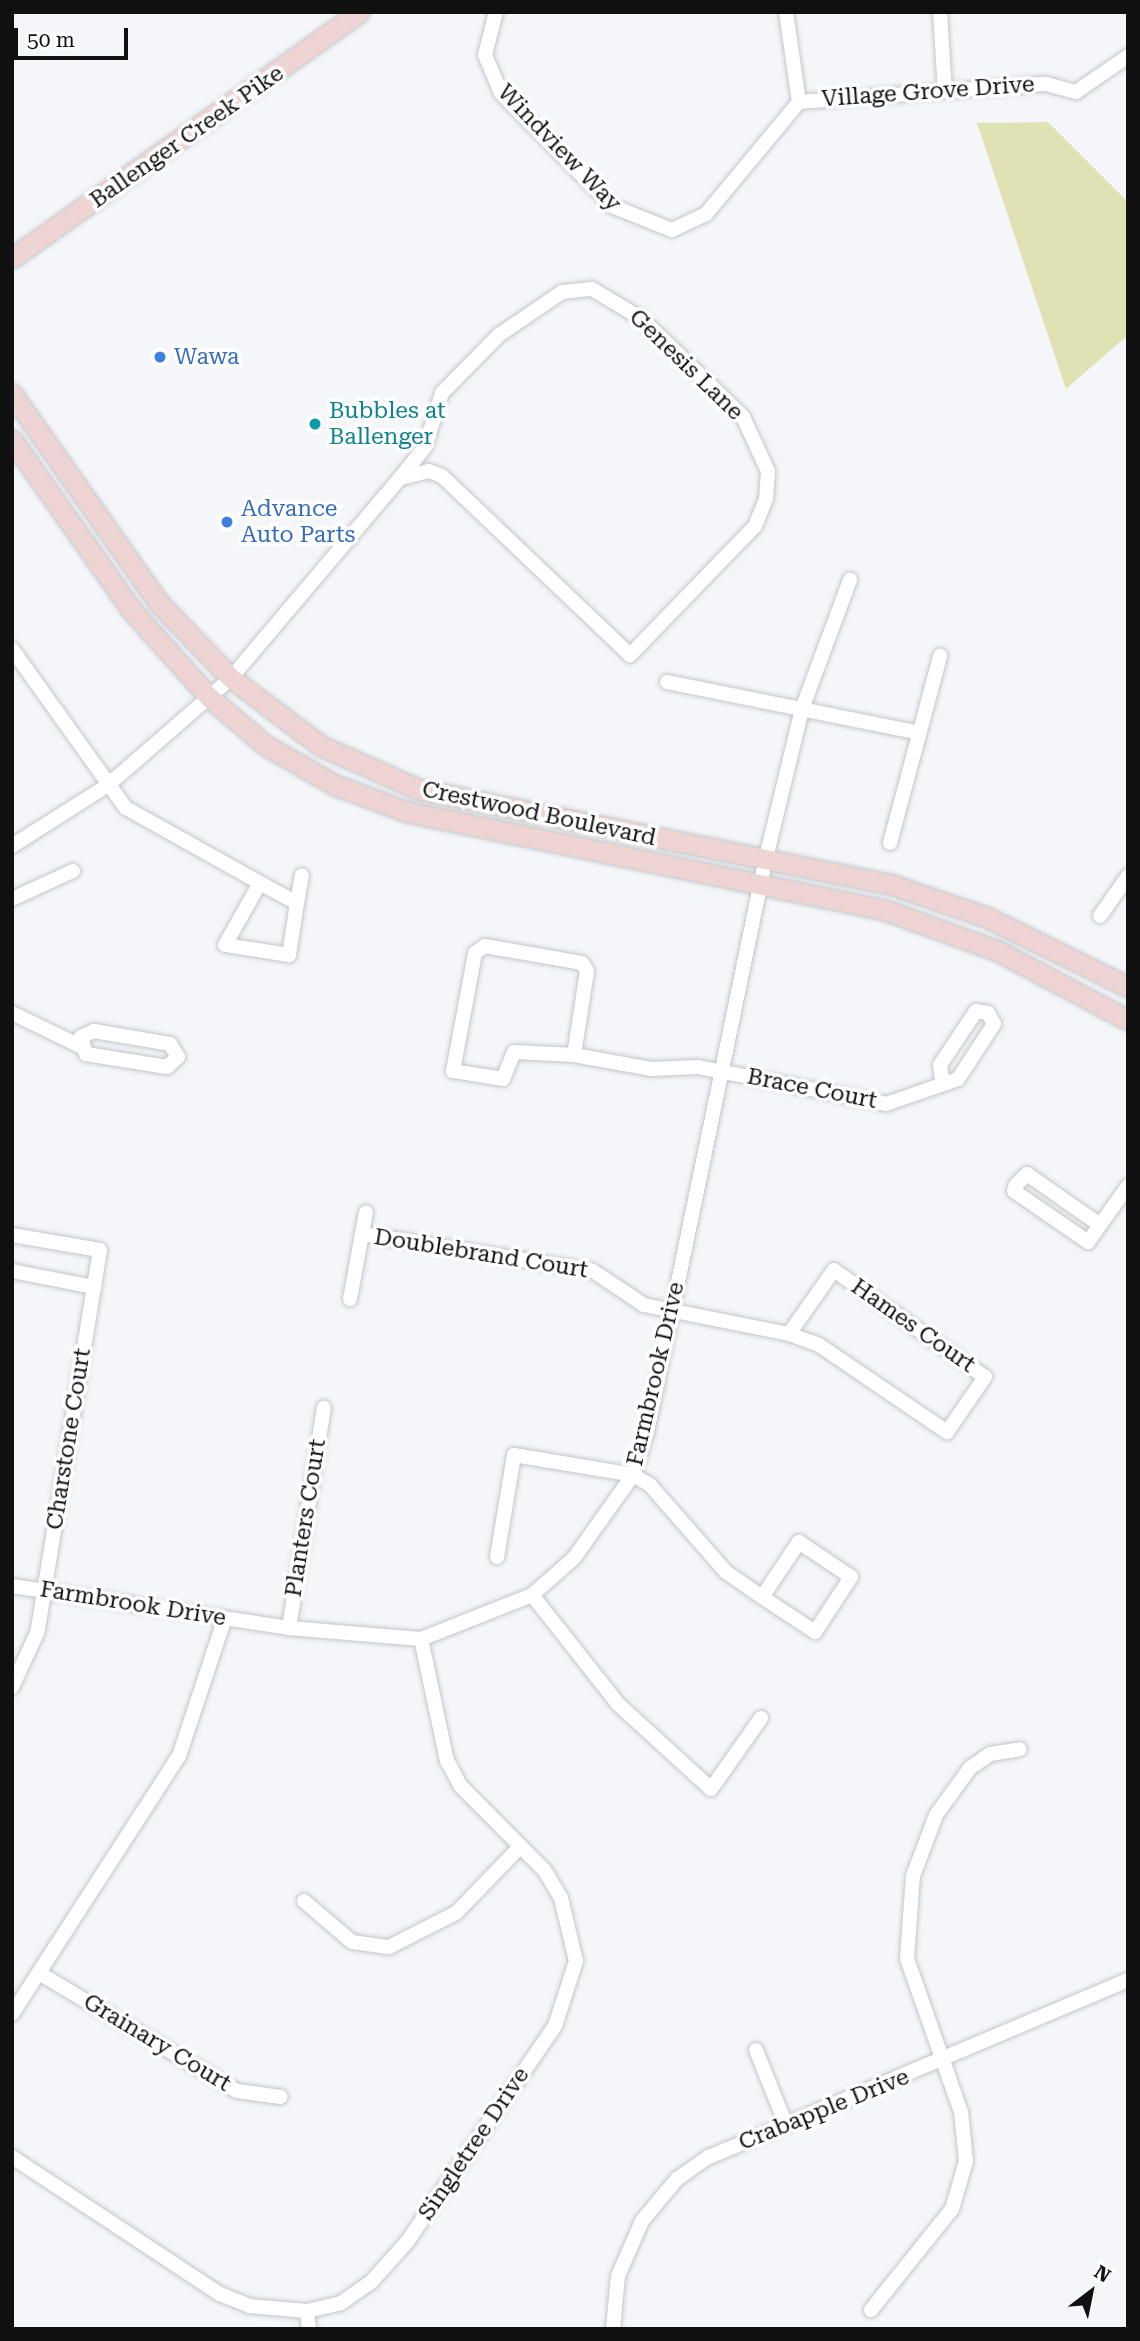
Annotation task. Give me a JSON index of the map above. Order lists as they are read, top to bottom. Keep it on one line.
{"streets":{"main road":["Ballenger Creek Pike","Crestwood Boulevard"],"street":["Village Grove Drive","Windview Way","Genesis Lane","Brace Court","Doublebrand Court","Hames Court","Farmbrook Drive","Charstone Court","Planters Court","Grainary Court","Crabapple Drive","Singletree Drive"]},"crossings":[["Village Grove Drive","Windview Way"],["Crestwood Boulevard","Farmbrook Drive"],["Brace Court","Farmbrook Drive"],["Doublebrand Court","Hames Court"],["Doublebrand Court","Farmbrook Drive"],["Hames Court","Farmbrook Drive"],["Farmbrook Drive","Charstone Court"],["Farmbrook Drive","Planters Court"],["Farmbrook Drive","Singletree Drive"]],"places":["Wawa","Bubbles at Ballenger","Advance Auto Parts"],"scale_bar":"50 m","north":"top right"}
